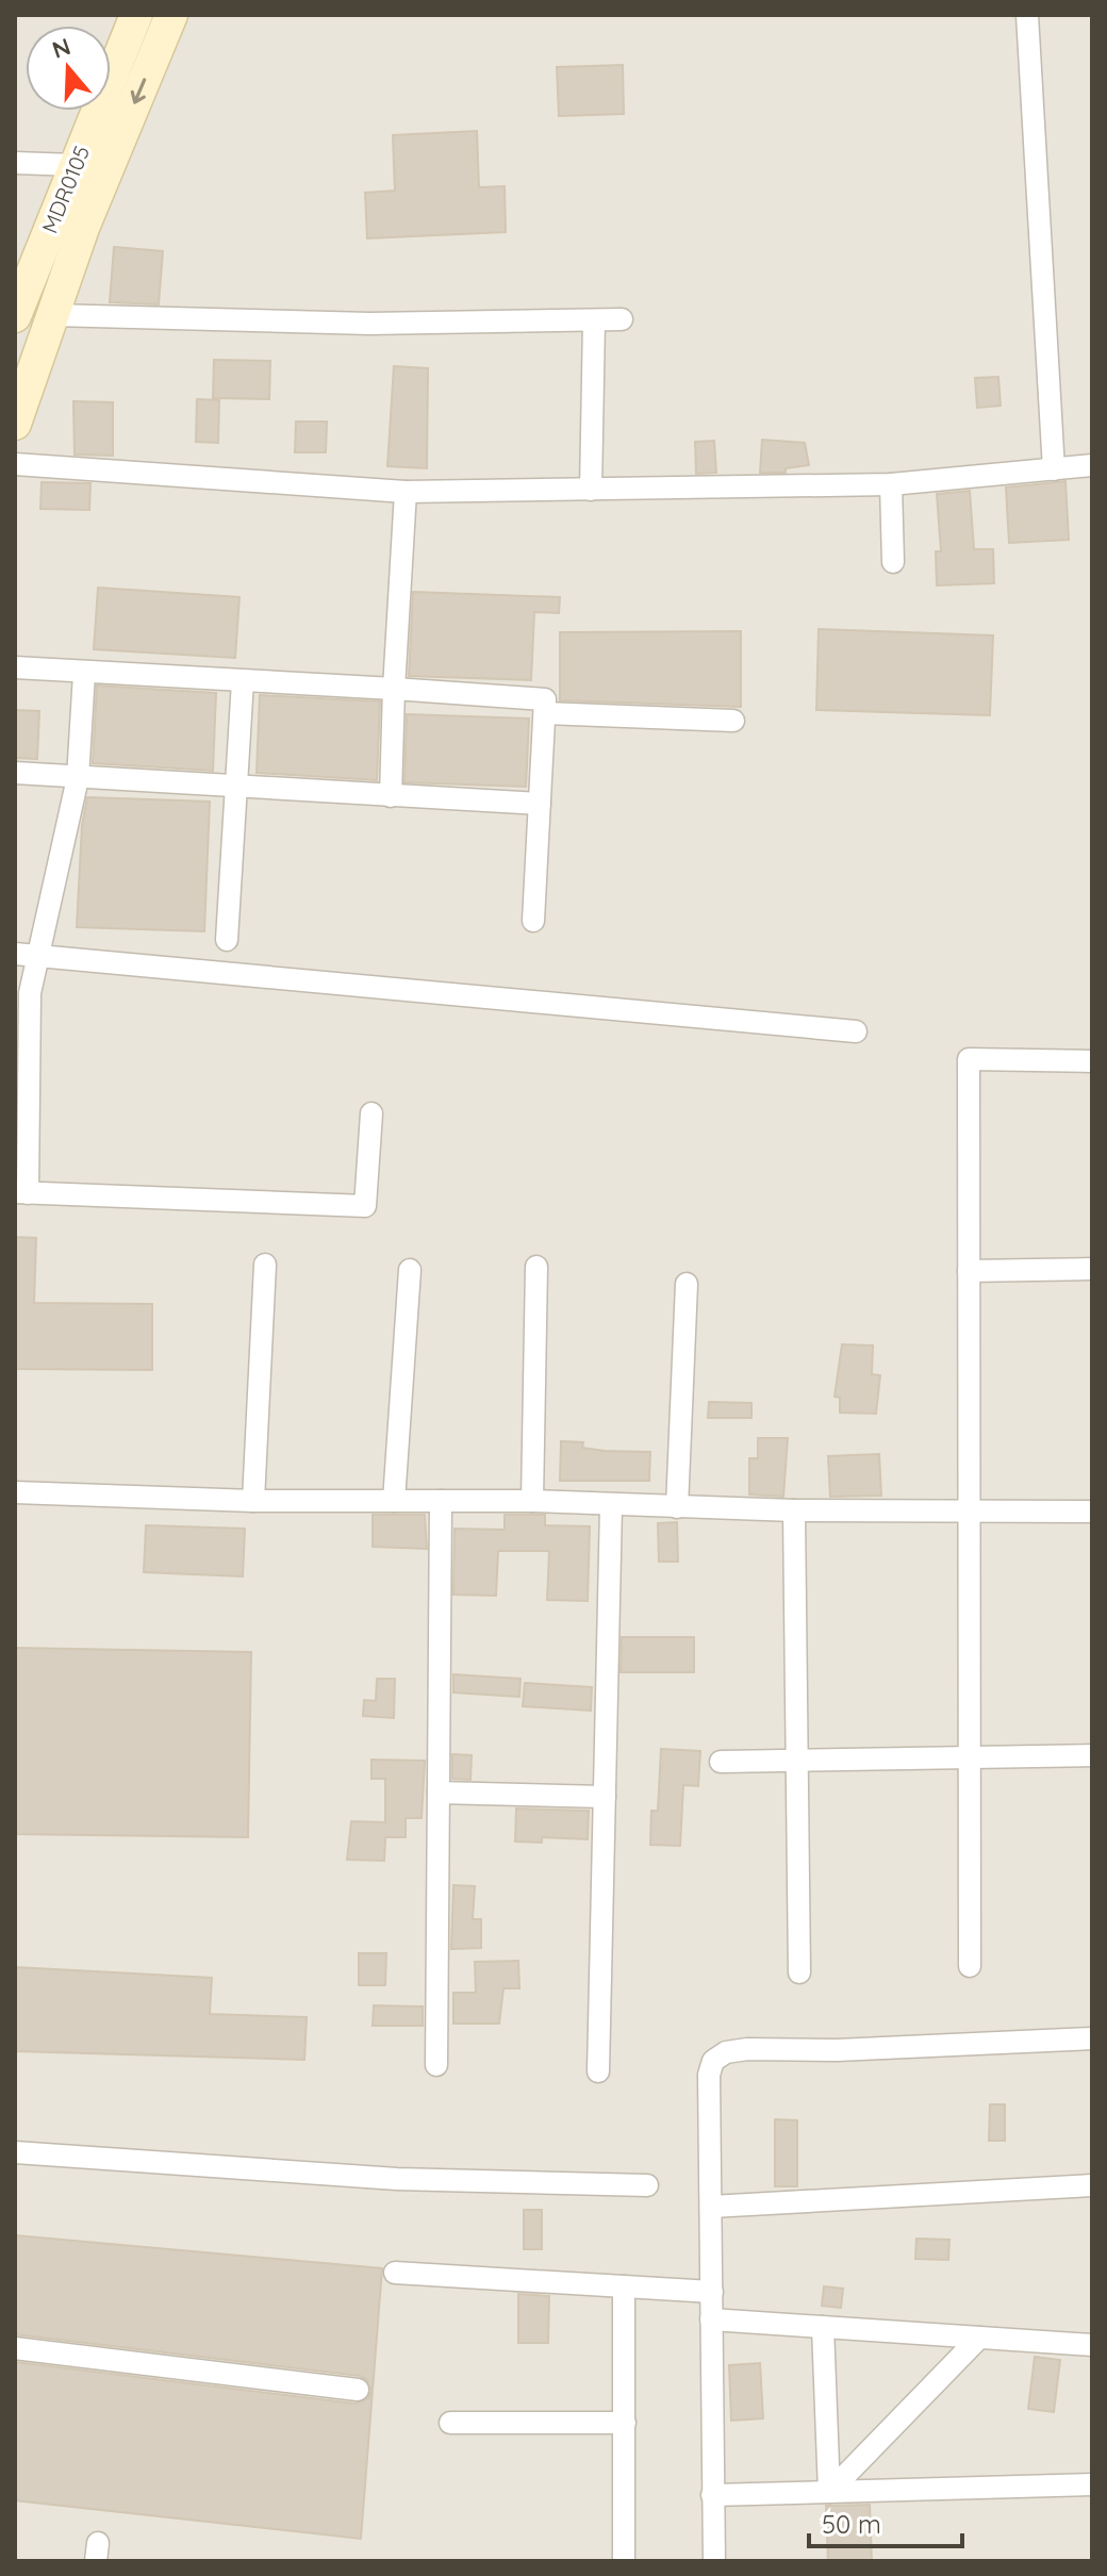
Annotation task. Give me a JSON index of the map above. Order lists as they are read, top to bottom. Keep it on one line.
{"streets":{"main road":["MDR0105"]},"scale_bar":"50 m","north":"top"}
